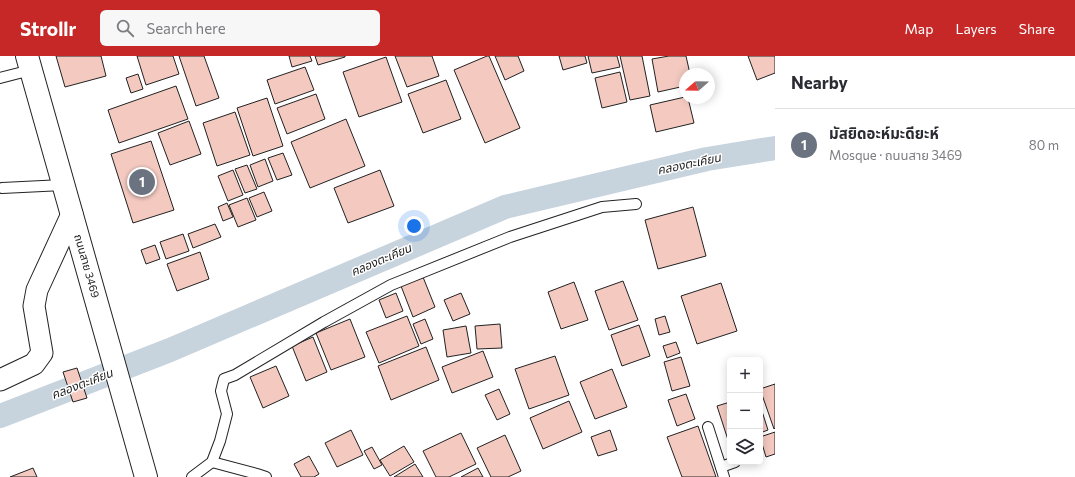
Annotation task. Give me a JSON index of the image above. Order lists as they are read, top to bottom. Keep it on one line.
{"streets":{"street":["ถนนสาย 3469"]},"water":["คลองตะเคียน"],"north":"left","page":{"header":"Strollr","search":"Search here","nav":["Map","Layers","Share"],"heading":"Nearby","list":[{"mark":"1","name":"มัสยิดอะห์มะดียะห์","note":"Mosque · ถนนสาย 3469","value":"80 m"}],"pins":"1","map_buttons":["+","−"]}}
